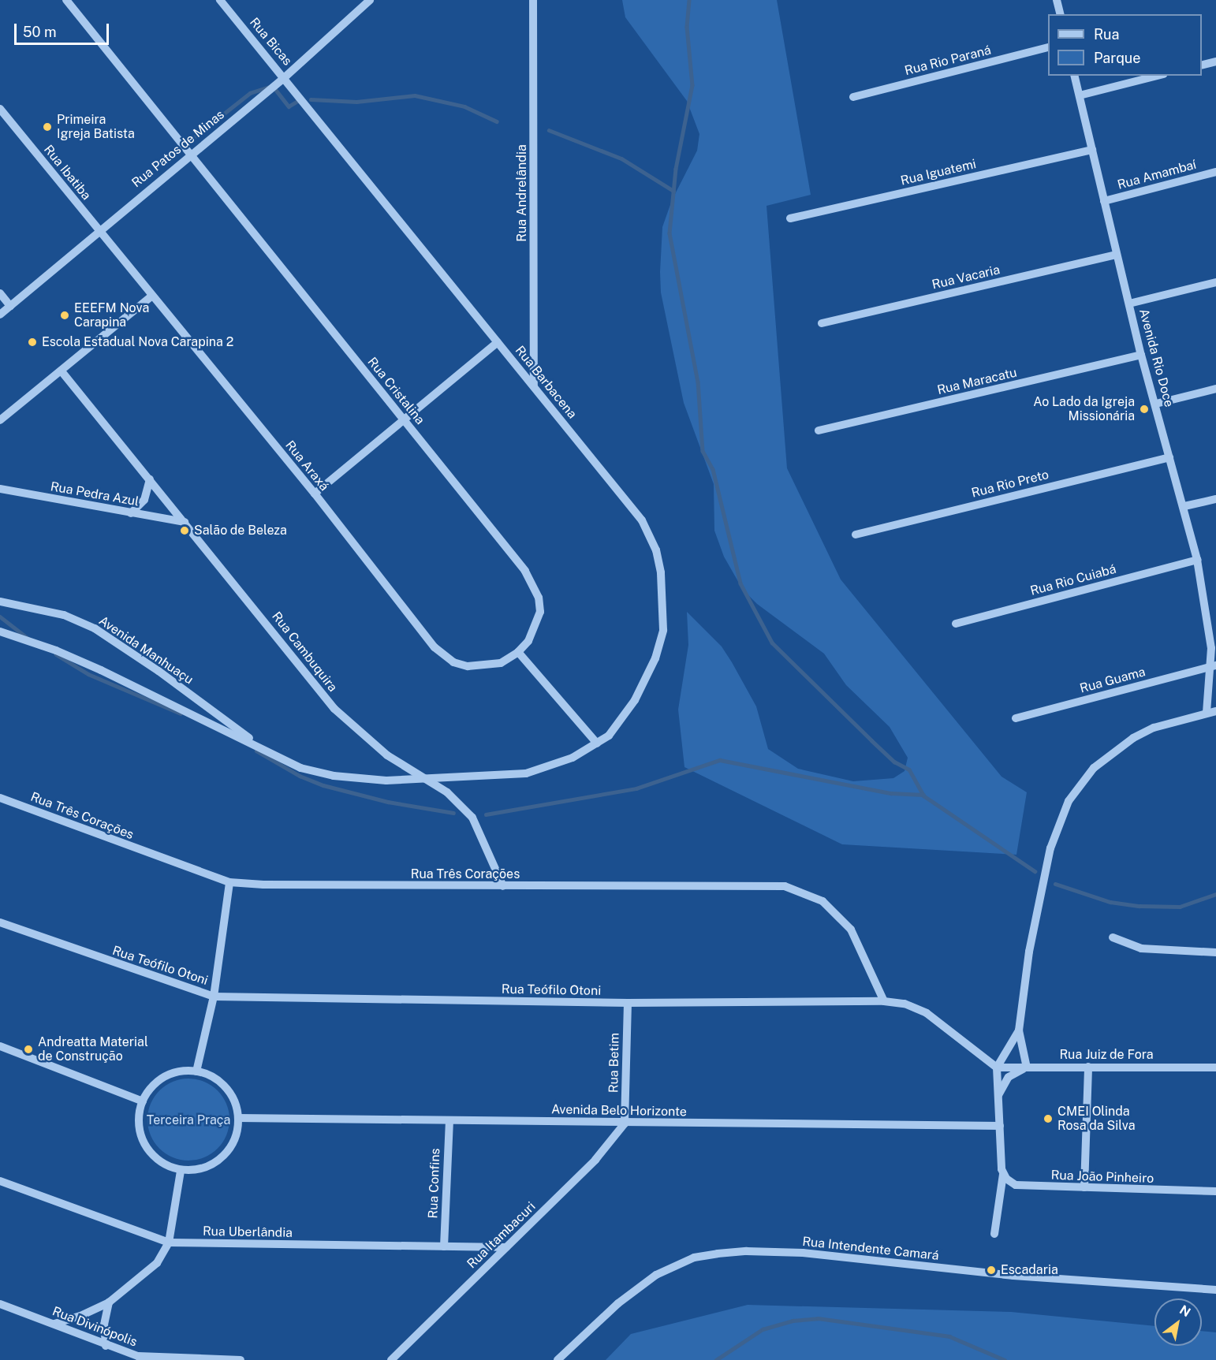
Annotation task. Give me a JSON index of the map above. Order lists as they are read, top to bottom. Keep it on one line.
{"streets":{"street":["Rua Bicas","Rua Rio Paraná","Rua Patos de Minas","Rua Ibatiba","Rua Iguatemi","Rua Amambaí","Rua Andrelândia","Rua Vacaria","Avenida Rio Doce","Rua Maracatu","Rua Barbacena","Rua Cristalina","Rua Araxá","Rua Rio Preto","Rua Pedra Azul","Rua Rio Cuiabá","Avenida Manhuaçu","Rua Cambuquira","Rua Guama","Rua Três Corações","Rua Teófilo Otoni","Rua Juiz de Fora","Rua Betim","Avenida Belo Horizonte","Rua João Pinheiro","Rua Confins","Rua Uberlândia","Rua Itambacuri","Rua Intendente Camará","Rua Divinópolis"]},"crossings":[["Rua Bicas","Rua Patos de Minas"],["Rua Bicas","Rua Barbacena"],["Rua Patos de Minas","Rua Ibatiba"],["Rua Patos de Minas","Rua Barbacena"],["Rua Patos de Minas","Rua Cristalina"],["Rua Patos de Minas","Rua Araxá"],["Rua Ibatiba","Rua Araxá"],["Rua Iguatemi","Avenida Rio Doce"],["Rua Amambaí","Avenida Rio Doce"],["Rua Andrelândia","Rua Barbacena"],["Rua Vacaria","Avenida Rio Doce"],["Avenida Rio Doce","Rua Maracatu"],["Avenida Rio Doce","Rua Rio Preto"],["Avenida Rio Doce","Rua Rio Cuiabá"],["Avenida Rio Doce","Rua Guama"],["Rua Cristalina","Rua Araxá"],["Rua Pedra Azul","Rua Cambuquira"],["Avenida Manhuaçu","Rua Cambuquira"],["Rua Três Corações","Rua Teófilo Otoni"],["Rua Teófilo Otoni","Rua Juiz de Fora"],["Rua Teófilo Otoni","Rua Betim"],["Rua Betim","Avenida Belo Horizonte"],["Rua Betim","Rua Itambacuri"],["Avenida Belo Horizonte","Rua Confins"],["Avenida Belo Horizonte","Rua Itambacuri"],["Rua Confins","Rua Uberlândia"],["Rua Uberlândia","Rua Itambacuri"]],"parks":["Terceira Praça"],"places":["Primeira Igreja Batista","EEEFM Nova Carapina","Escola Estadual Nova Carapina 2","Ao Lado da Igreja Missionária","Salão de Beleza","Andreatta Material de Construção","CMEI Olinda Rosa da Silva","Escadaria"],"legend":["Rua","Parque"],"scale_bar":"50 m","north":"top right"}
